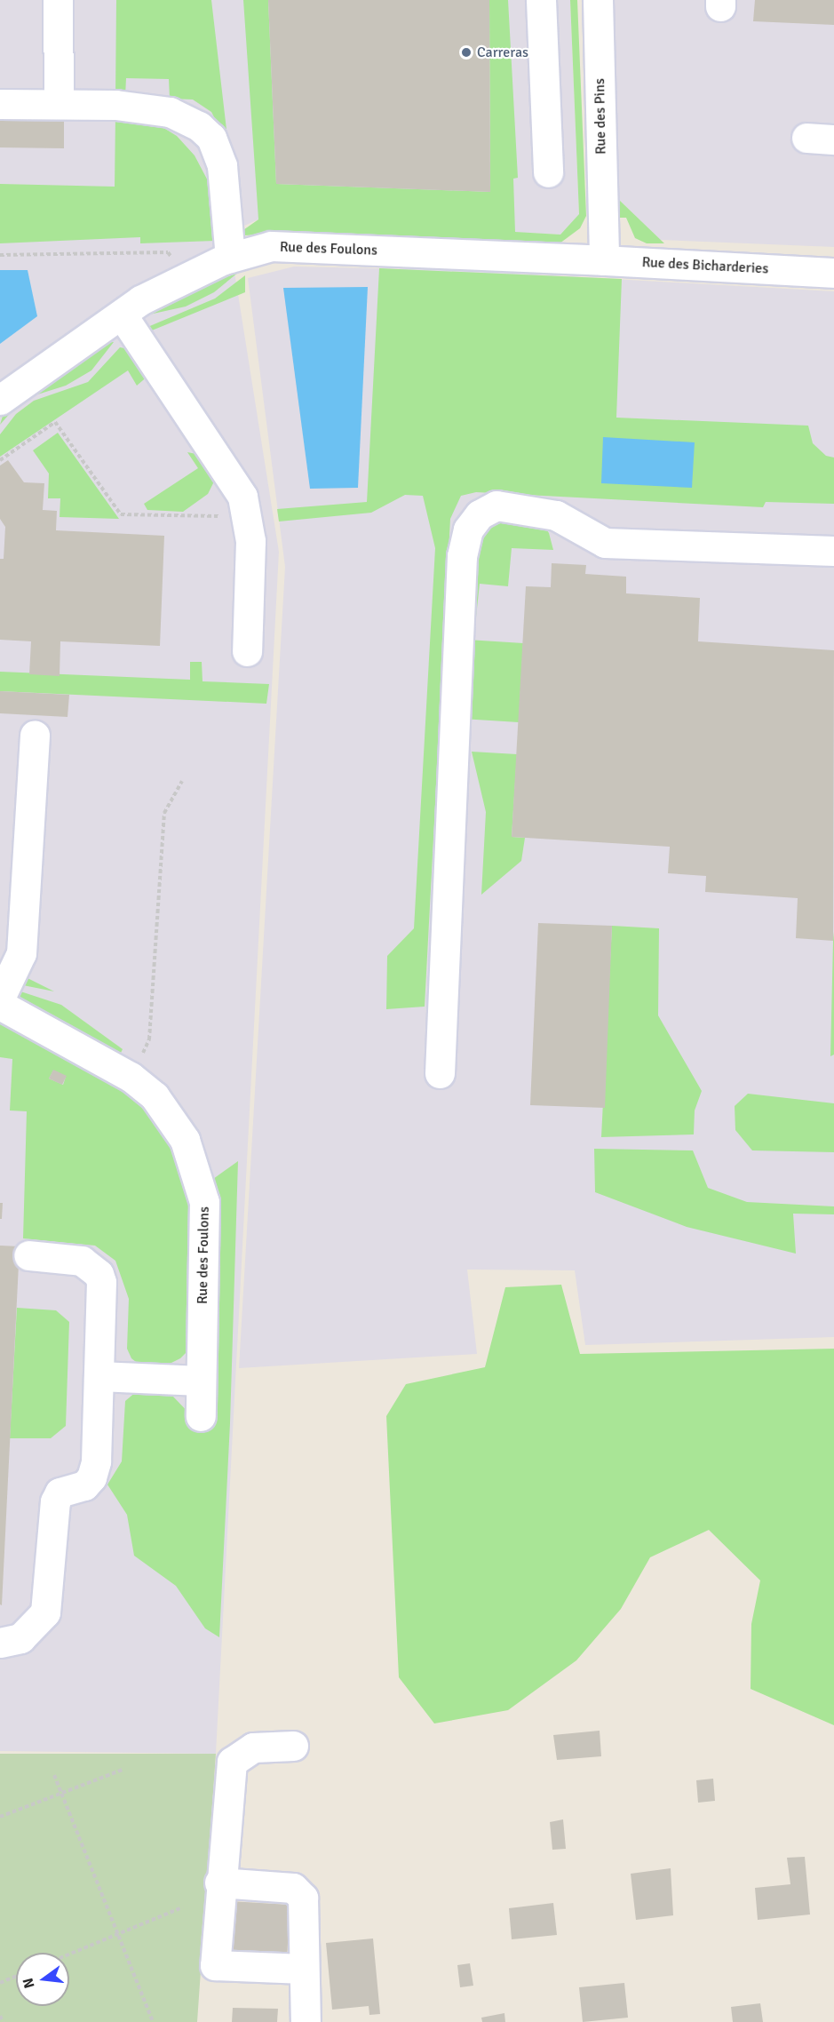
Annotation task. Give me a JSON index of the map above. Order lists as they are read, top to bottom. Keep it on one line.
{"streets":{"street":["Rue des Pins","Rue des Foulons","Rue des Bicharderies"]},"crossings":[["Rue des Pins","Rue des Foulons"],["Rue des Pins","Rue des Bicharderies"],["Rue des Foulons","Rue des Bicharderies"]],"places":["Carreras"],"north":"left"}
